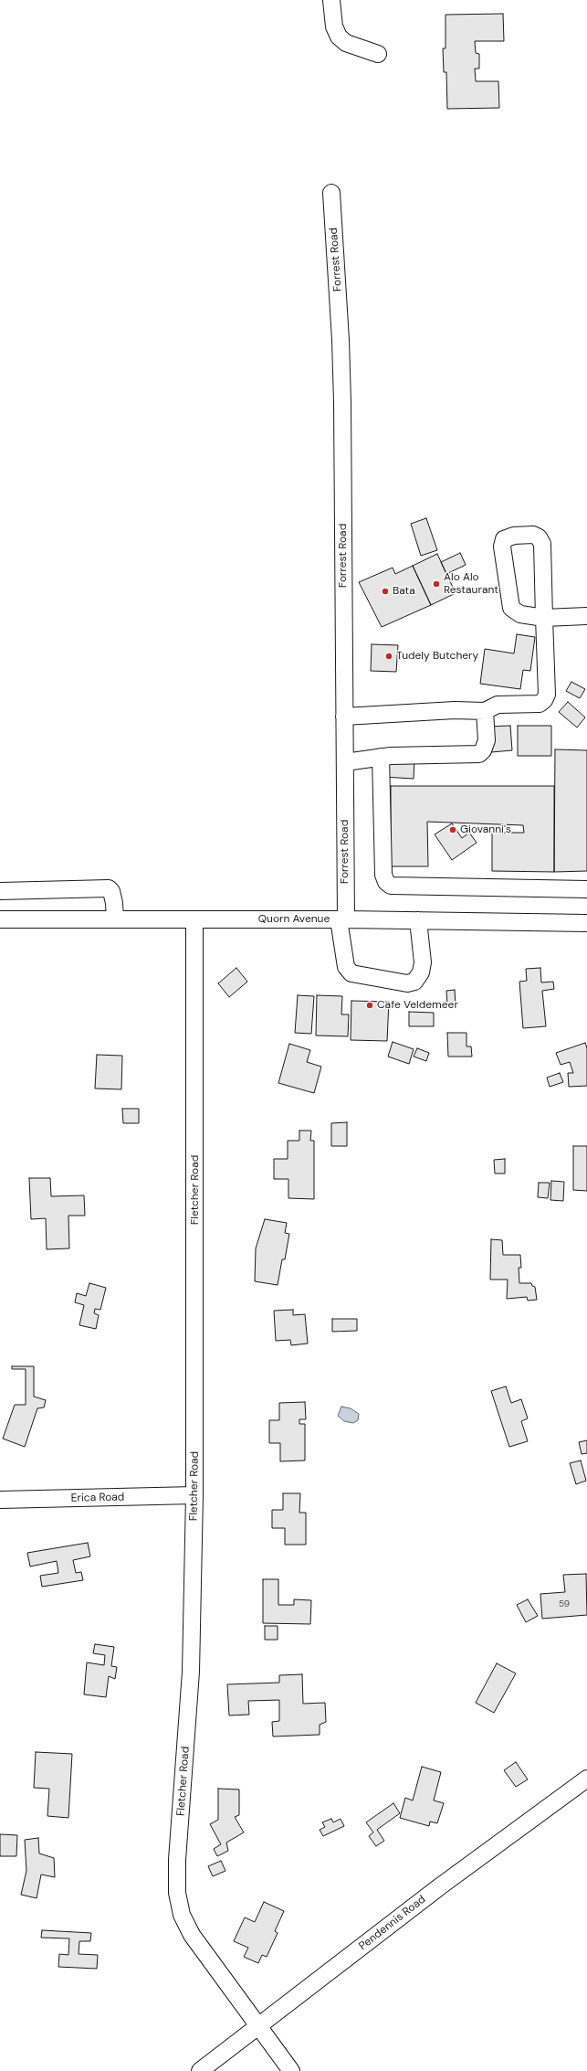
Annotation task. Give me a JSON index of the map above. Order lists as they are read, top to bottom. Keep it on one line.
{"streets":{"street":["Forrest Road","Quorn Avenue","Fletcher Road","Erica Road","Pendennis Road"]},"crossings":[["Forrest Road","Quorn Avenue"],["Quorn Avenue","Fletcher Road"],["Fletcher Road","Erica Road"],["Fletcher Road","Pendennis Road"]],"places":["Alo Alo Restaurant","Bata","Tudely Butchery","Giovanni's","Cafe Veldemeer"],"house_numbers":["59"]}
